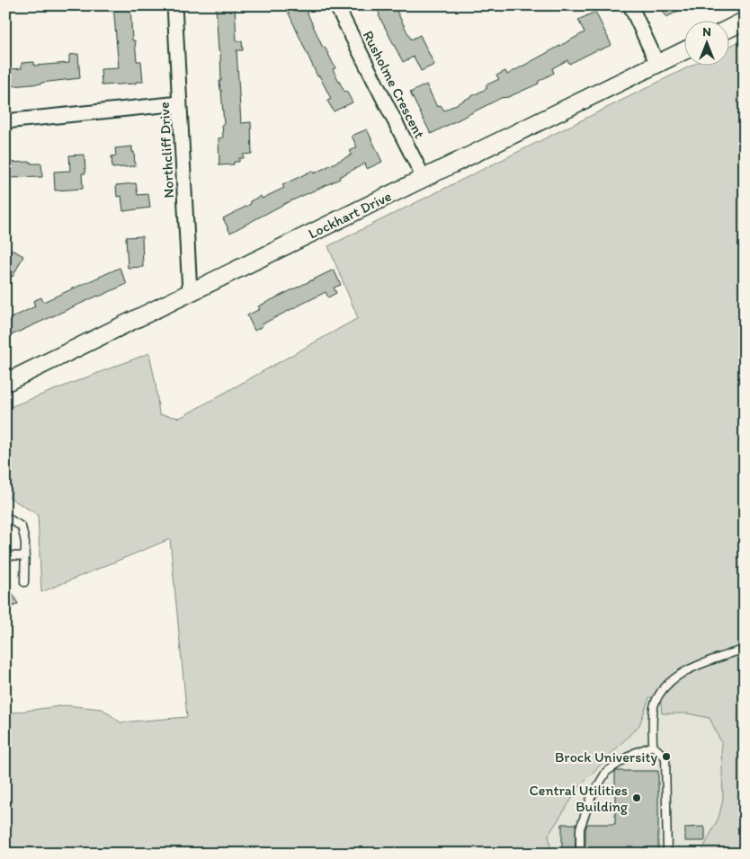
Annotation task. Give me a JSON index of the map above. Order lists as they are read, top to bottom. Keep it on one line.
{"streets":{"street":["Rusholme Crescent","Northcliff Drive","Lockhart Drive"]},"crossings":[["Rusholme Crescent","Lockhart Drive"],["Northcliff Drive","Lockhart Drive"]],"places":["Brock University","Central Utilities Building"],"north":"top"}
